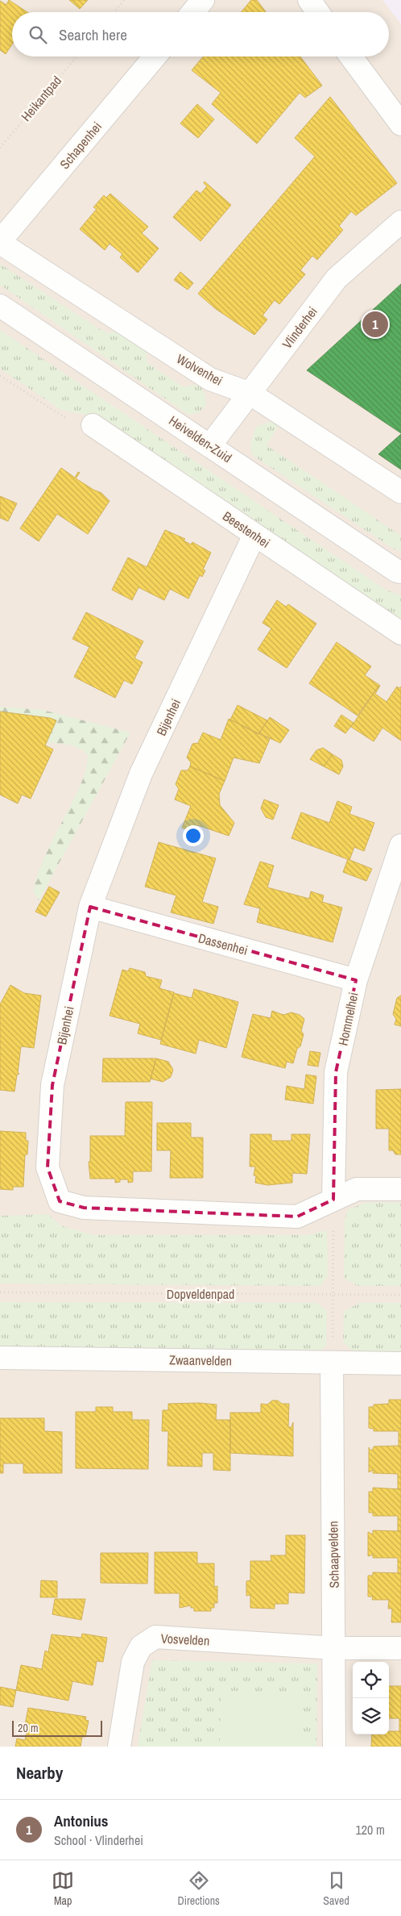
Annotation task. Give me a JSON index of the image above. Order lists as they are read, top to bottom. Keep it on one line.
{"streets":{"street":["Schapenhei","Vlinderhei","Wolvenhei","Heivelden-Zuid","Beestenhei","Bijenhei","Dassenhei","Hommelhei","Zwaanvelden","Schaapvelden","Vosvelden"],"path":["Heikantpad","Dopveldenpad"]},"crossings":[["Schapenhei","Wolvenhei"],["Vlinderhei","Wolvenhei"],["Vlinderhei","Heivelden-Zuid"],["Beestenhei","Bijenhei"],["Bijenhei","Dassenhei"],["Bijenhei","Hommelhei"],["Dassenhei","Hommelhei"],["Zwaanvelden","Schaapvelden"],["Schaapvelden","Vosvelden"]],"scale_bar":"20 m","page":{"search":"Search here","pins":"1","scale":"20 m","heading":"Nearby","list":[{"mark":"1","name":"Antonius","note":"School · Vlinderhei","value":"120 m"}],"nav":["Map","Directions","Saved"]}}
